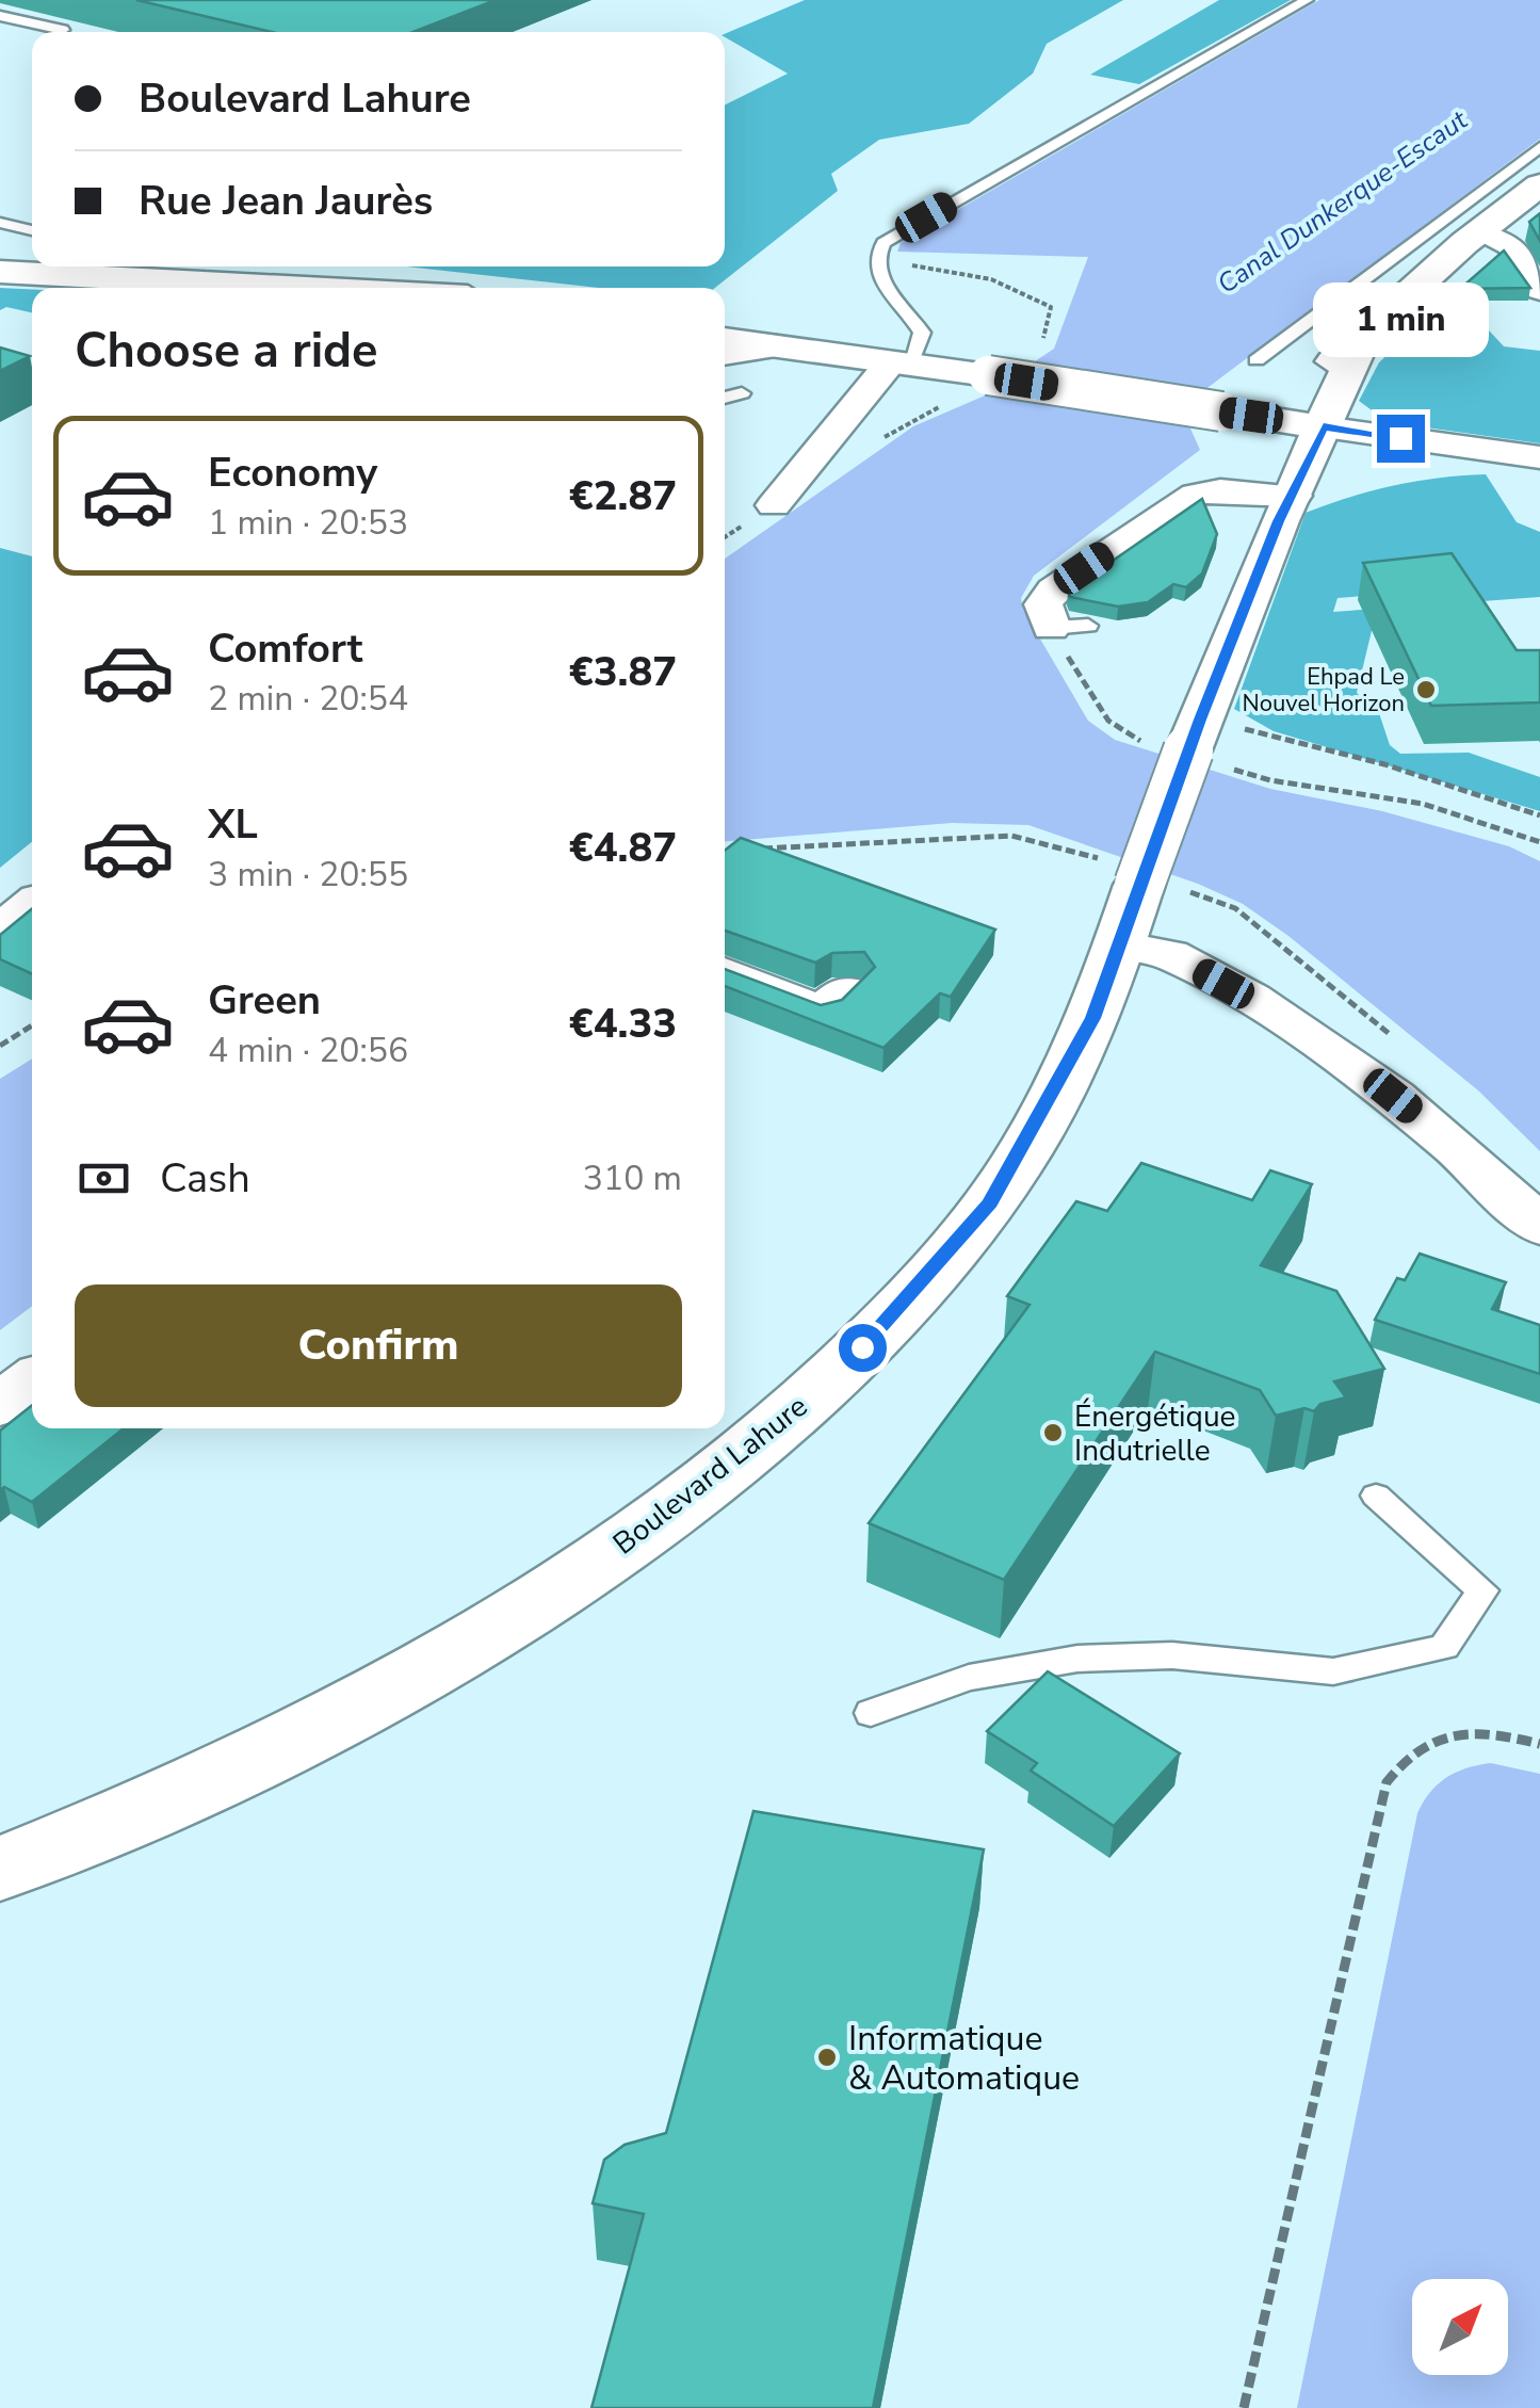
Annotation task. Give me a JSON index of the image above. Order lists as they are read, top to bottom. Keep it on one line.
{"streets":{"main road":["Boulevard Lahure"]},"water":["Canal Dunkerque-Escaut"],"places":["Ehpad Le Nouvel Horizon","Énergétique Indutrielle","Informatique & Automatique"],"north":"top right","page":{"banner":["Boulevard Lahure","Rue Jean Jaurès"],"bubble":"1 min","heading":"Choose a ride","list":[{"name":"Economy","note":"1 min · 20:53","value":"€2.87"},{"name":"Comfort","note":"2 min · 20:54","value":"€3.87"},{"name":"XL","note":"3 min · 20:55","value":"€4.87"},{"name":"Green","note":"4 min · 20:56","value":"€4.33"}],"pay":["Cash","310 m"],"buttons":"Confirm"}}
